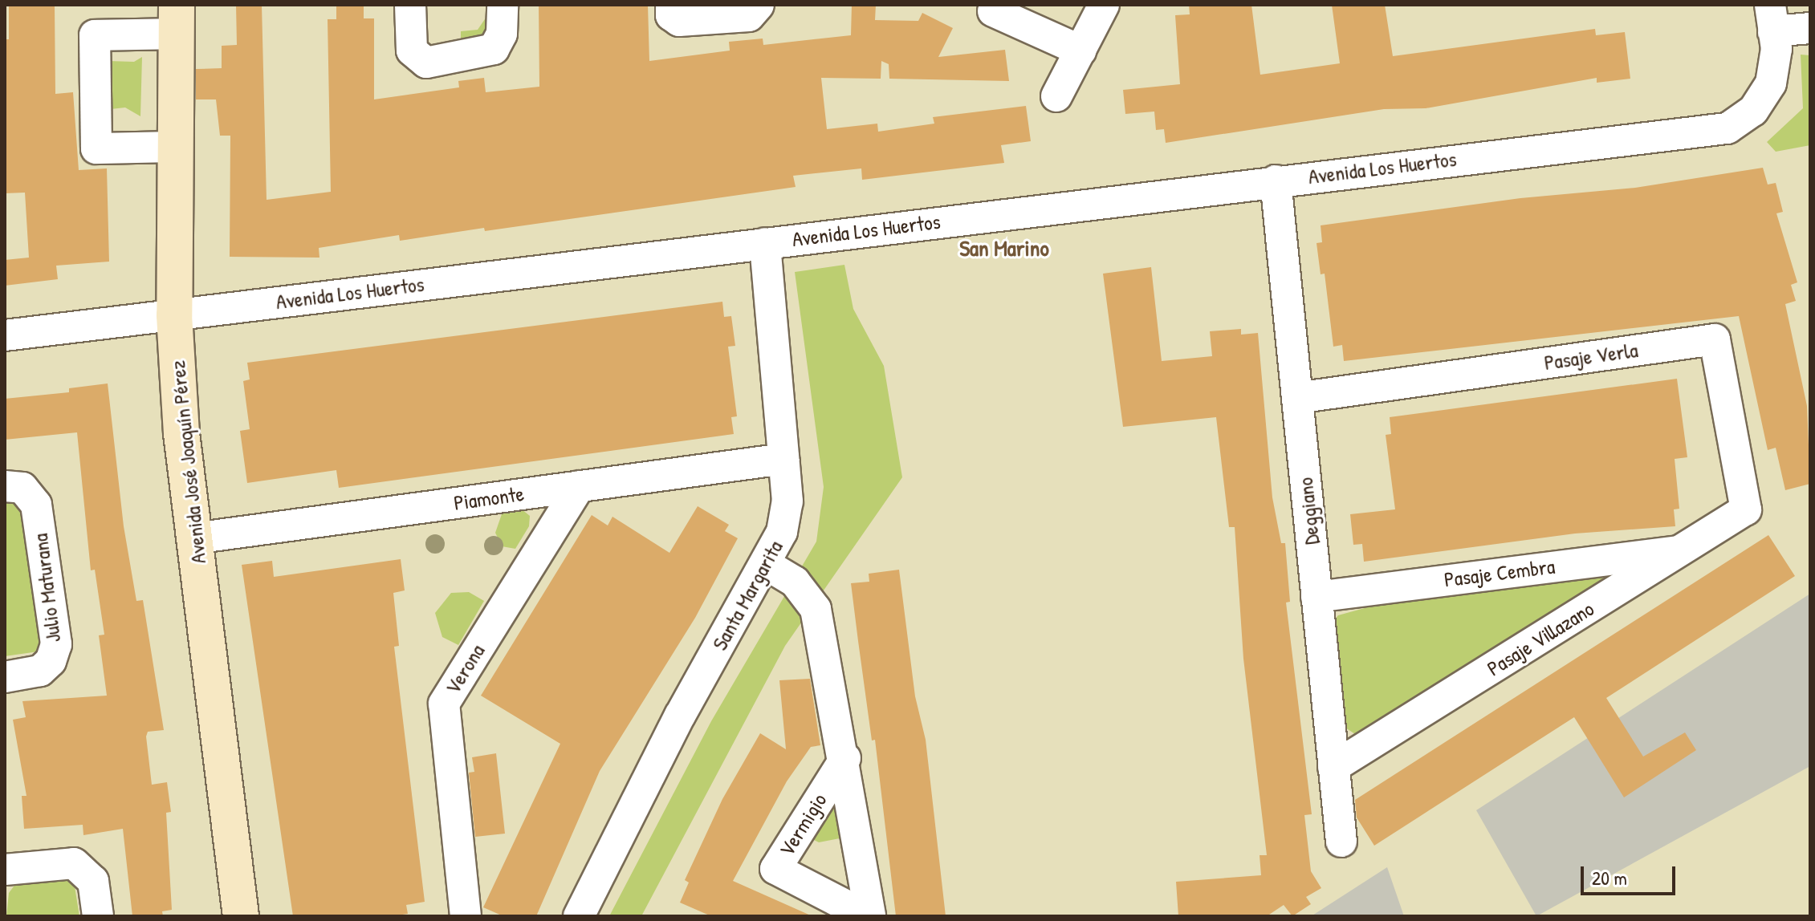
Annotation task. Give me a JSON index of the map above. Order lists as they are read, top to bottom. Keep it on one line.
{"streets":{"main road":["Avenida José Joaquín Pérez"],"street":["Avenida Los Huertos","Pasaje Verla","Piamonte","Deggiano","Pasaje Cembra","Julio Maturana","Santa Margarita","Pasaje Villazano","Verona","Vermigio"]},"crossings":[["Avenida Los Huertos","Avenida José Joaquín Pérez"],["Avenida Los Huertos","Deggiano"],["Avenida Los Huertos","Santa Margarita"],["Pasaje Verla","Deggiano"],["Pasaje Verla","Pasaje Villazano"],["Avenida José Joaquín Pérez","Piamonte"],["Piamonte","Santa Margarita"],["Piamonte","Verona"],["Deggiano","Pasaje Cembra"],["Deggiano","Pasaje Villazano"],["Pasaje Cembra","Pasaje Villazano"],["Santa Margarita","Vermigio"]],"districts":["San Marino"],"scale_bar":"20 m"}
